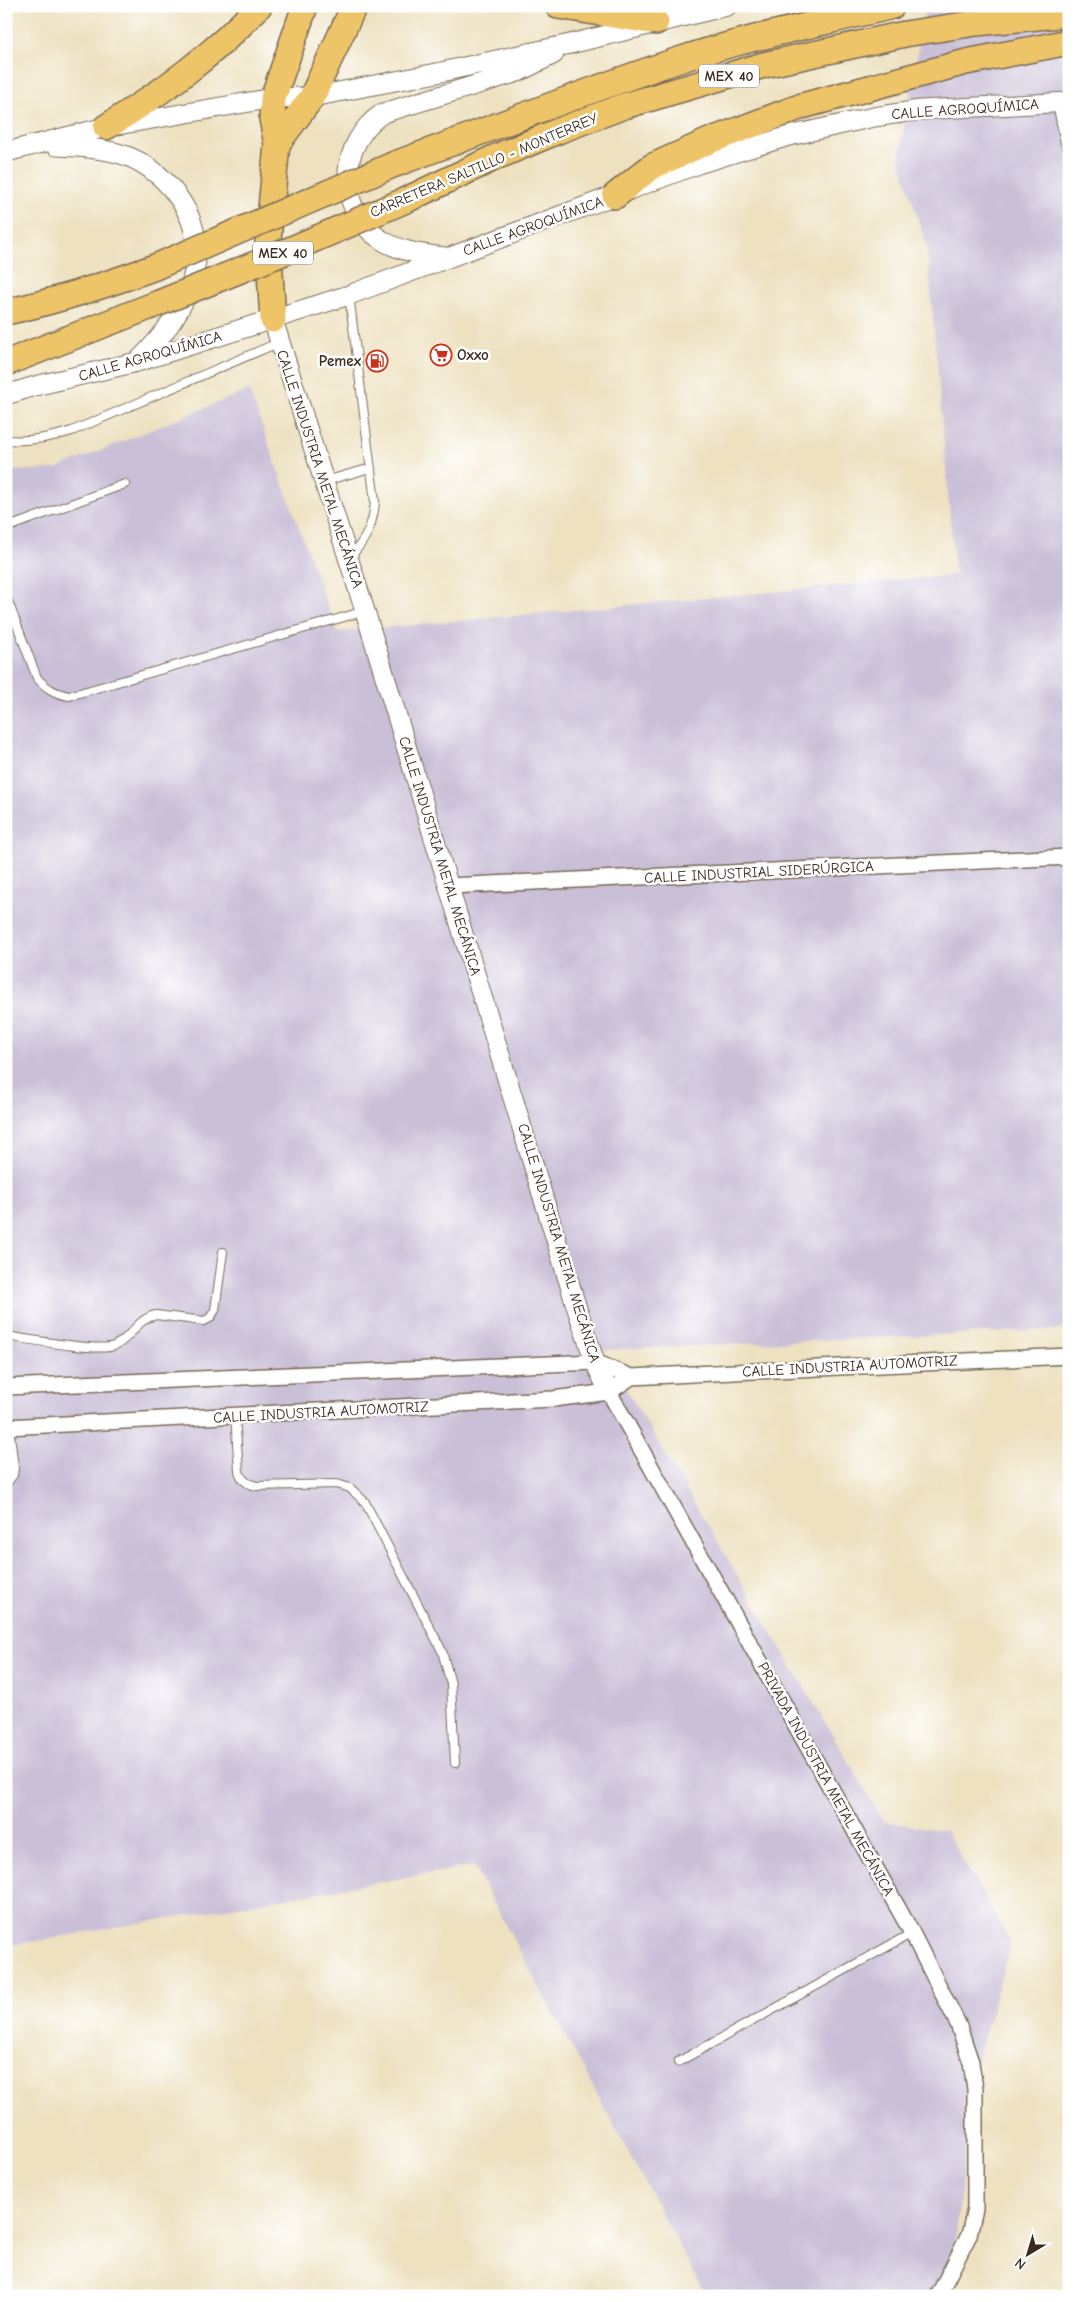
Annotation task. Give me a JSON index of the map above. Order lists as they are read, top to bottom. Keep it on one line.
{"streets":{"highway":["MEX 40","CARRETERA SALTILLO - MONTERREY"],"street":["CALLE AGROQUÍMICA","CALLE INDUSTRIA METAL MECÁNICA","CALLE INDUSTRIAL SIDERÚRGICA","CALLE INDUSTRIA AUTOMOTRIZ","PRIVADA INDUSTRIA METAL MECÁNICA"]},"crossings":[["CALLE AGROQUÍMICA","CALLE INDUSTRIA METAL MECÁNICA"],["CALLE INDUSTRIA METAL MECÁNICA","CALLE INDUSTRIAL SIDERÚRGICA"],["CALLE INDUSTRIA METAL MECÁNICA","CALLE INDUSTRIA AUTOMOTRIZ"],["CALLE INDUSTRIA METAL MECÁNICA","PRIVADA INDUSTRIA METAL MECÁNICA"],["CALLE INDUSTRIA AUTOMOTRIZ","PRIVADA INDUSTRIA METAL MECÁNICA"]],"places":{"supermarket":["Oxxo"],"fuel station":["Pemex"]},"north":"bottom left"}
